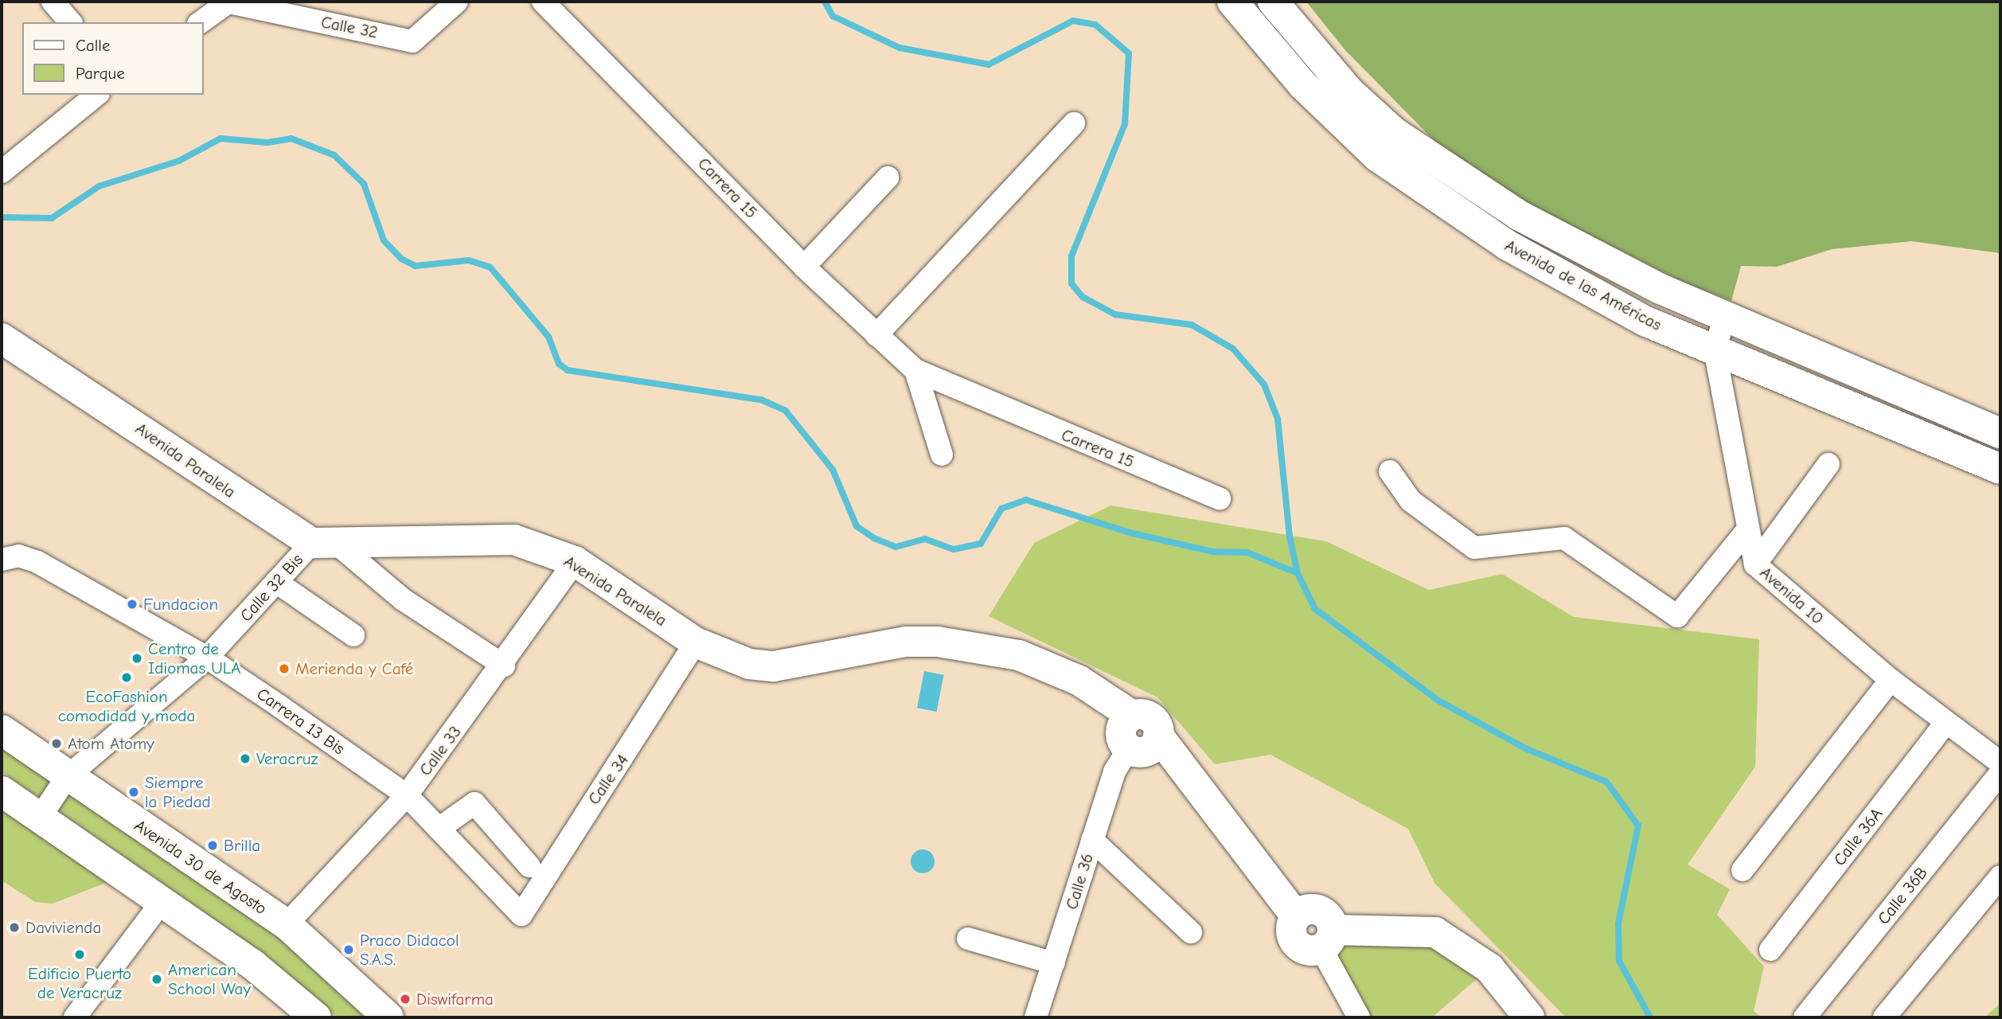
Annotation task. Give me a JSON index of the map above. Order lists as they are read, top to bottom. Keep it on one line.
{"streets":{"main road":["Avenida de las Américas","Avenida Paralela","Avenida 30 de Agosto"],"street":["Calle 32","Carrera 15","Calle 32 Bis","Avenida 10","Carrera 13 Bis","Calle 33","Calle 34","Calle 36A","Calle 36","Calle 36B"]},"crossings":[["Avenida de las Américas","Avenida 10"],["Avenida Paralela","Calle 32 Bis"],["Avenida Paralela","Calle 33"],["Avenida Paralela","Calle 34"],["Avenida Paralela","Calle 36"],["Calle 32 Bis","Carrera 13 Bis"],["Calle 32 Bis","Avenida 30 de Agosto"],["Avenida 10","Calle 36A"],["Carrera 13 Bis","Calle 33"],["Carrera 13 Bis","Calle 34"],["Calle 33","Avenida 30 de Agosto"]],"places":["Fundacion","Centro de Idiomas ULA","Merienda y Café","EcoFashion comodidad y moda","Atom Atomy","Veracruz","Siempre la Piedad","Brilla","Davivienda","Praco Didacol S.A.S.","Edificio Puerto de Veracruz","American School Way","Diswifarma"],"legend":["Calle","Parque"]}
